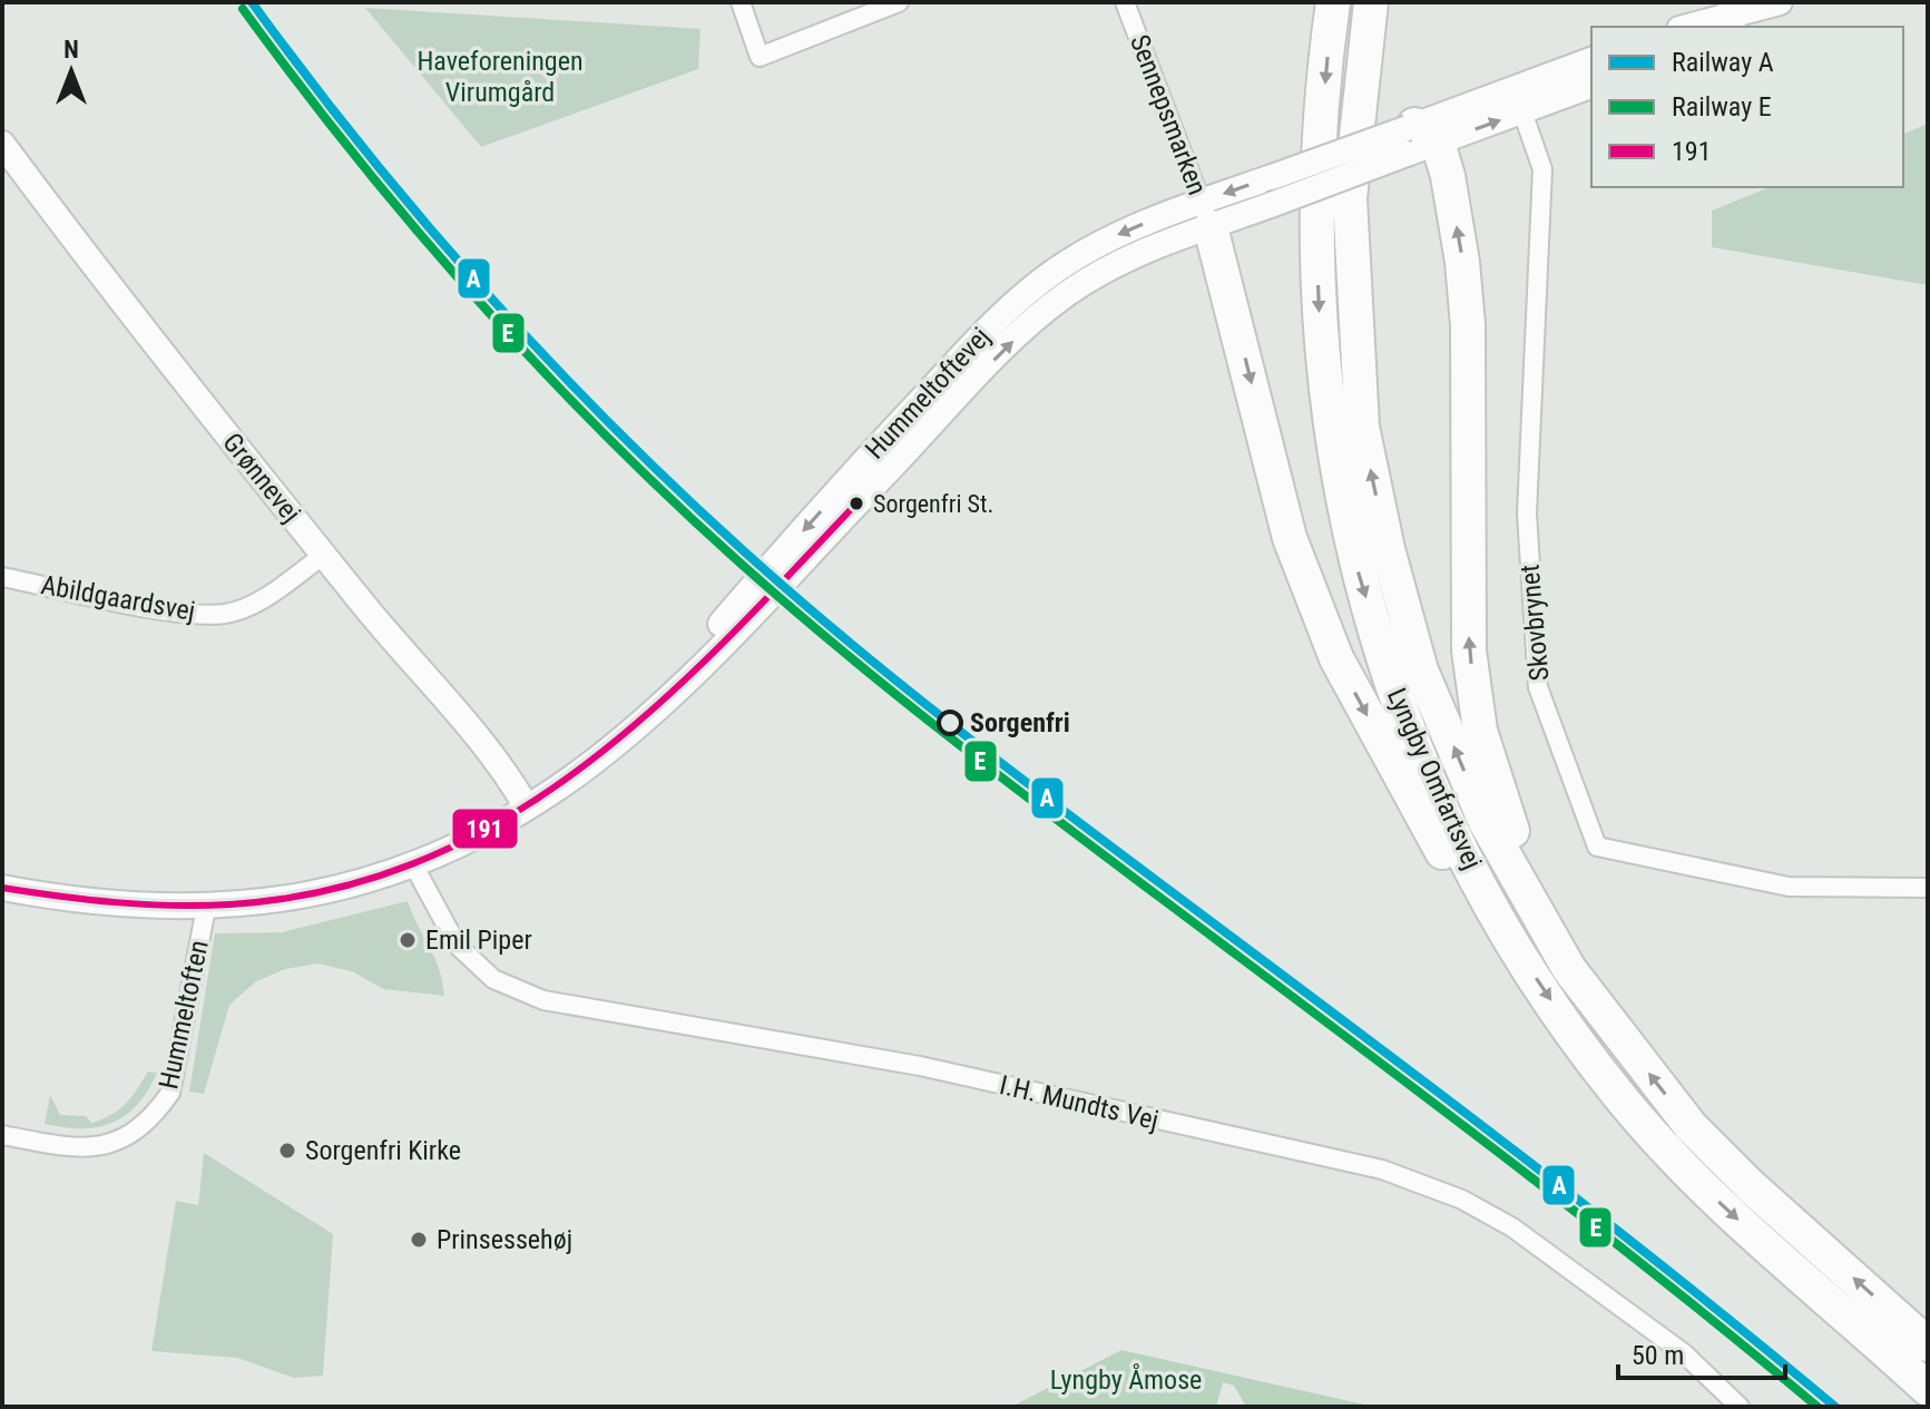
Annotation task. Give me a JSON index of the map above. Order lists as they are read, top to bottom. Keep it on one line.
{"streets":{"highway":["Lyngby Omfartsvej"],"street":["Sennepsmarken","Hummeltoftevej","Grønnevej","Abildgaardsvej","Skovbrynet","Hummeltoften","I.H. Mundts Vej"]},"crossings":[["Sennepsmarken","Hummeltoftevej"],["Hummeltoftevej","Grønnevej"],["Hummeltoftevej","Hummeltoften"],["Hummeltoftevej","I.H. Mundts Vej"],["Grønnevej","Abildgaardsvej"]],"parks":["Haveforeningen Virumgård","Lyngby Åmose"],"places":["Sorgenfri St.","Sorgenfri","Emil Piper","Sorgenfri Kirke","Prinsessehøj"],"lines":["rail line A","rail line E","transit line 191"],"legend":["Railway A","Railway E","191"],"scale_bar":"50 m","north":"top"}
